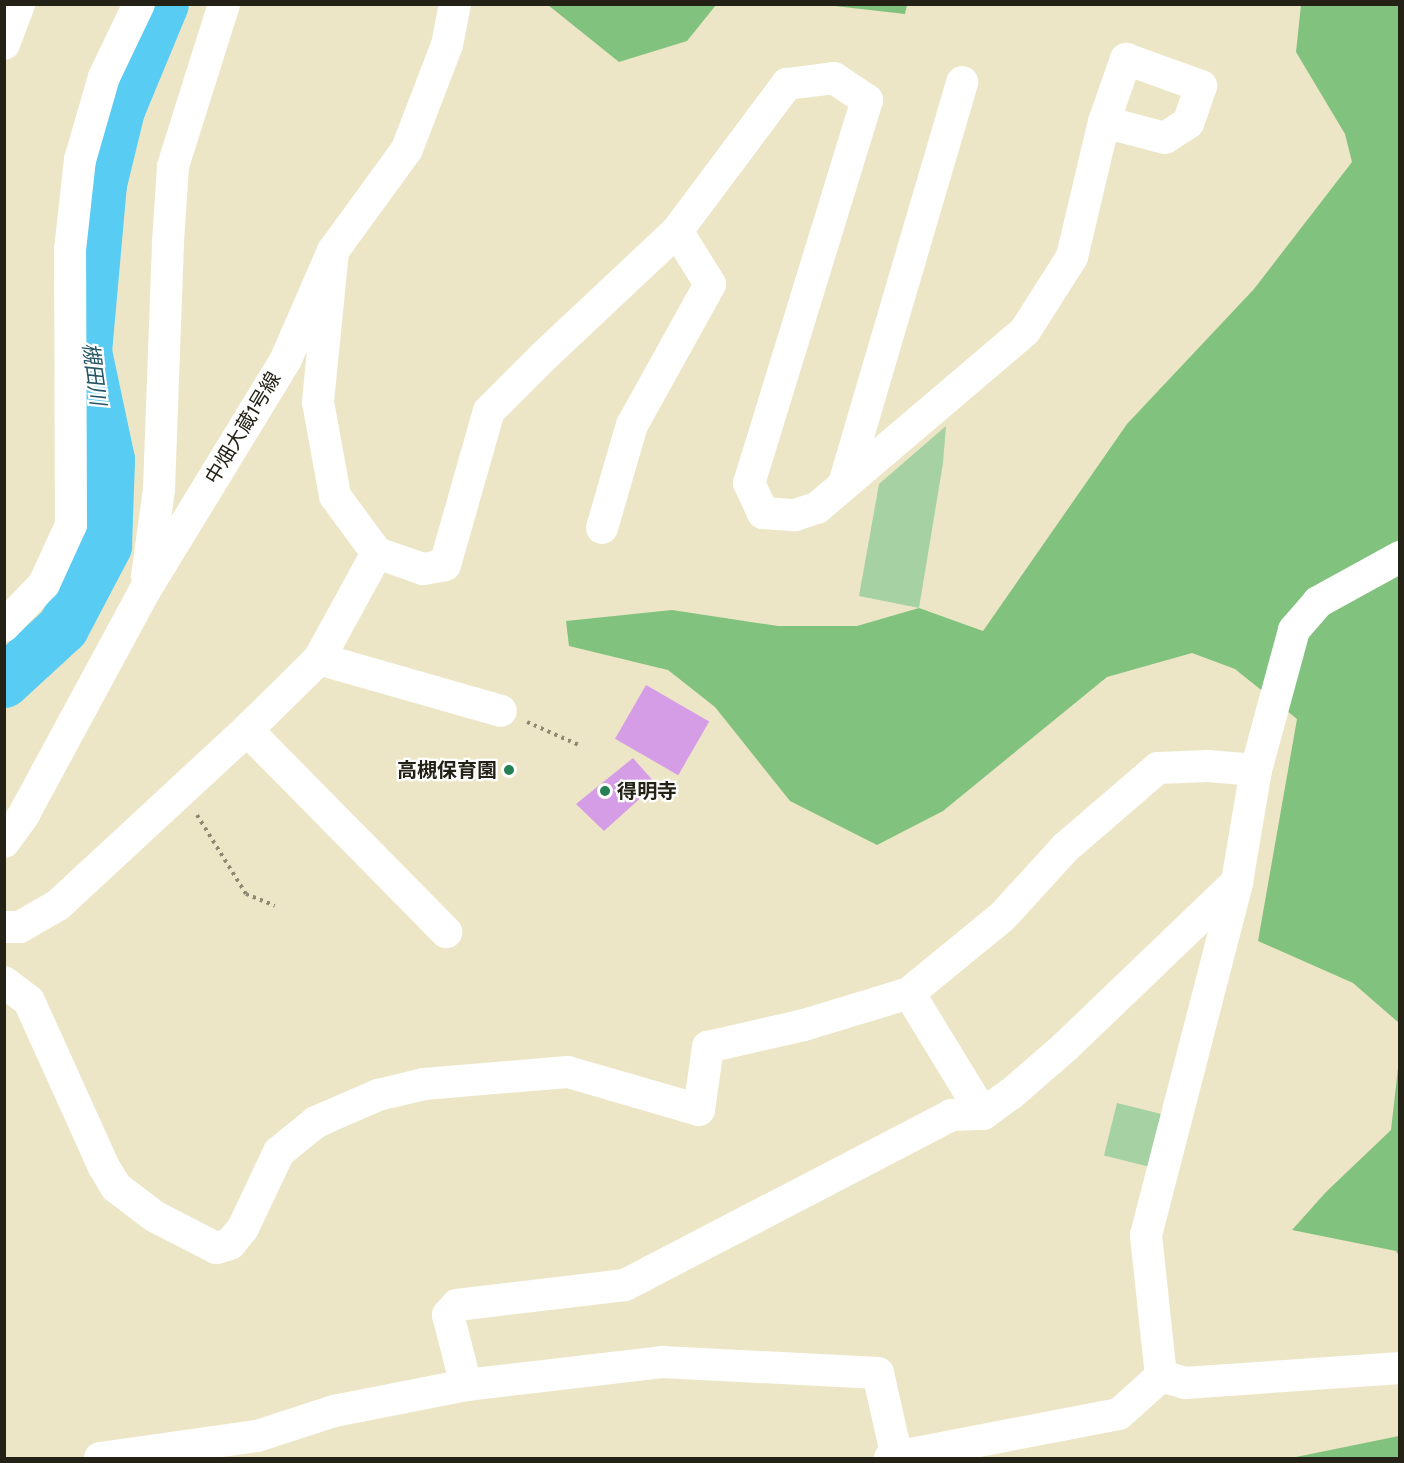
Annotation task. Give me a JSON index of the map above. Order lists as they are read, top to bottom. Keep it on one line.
{"streets":{"street":["中畑大蔵1号線"]},"water":["槻田川"],"places":["高槻保育園","得明寺"]}
